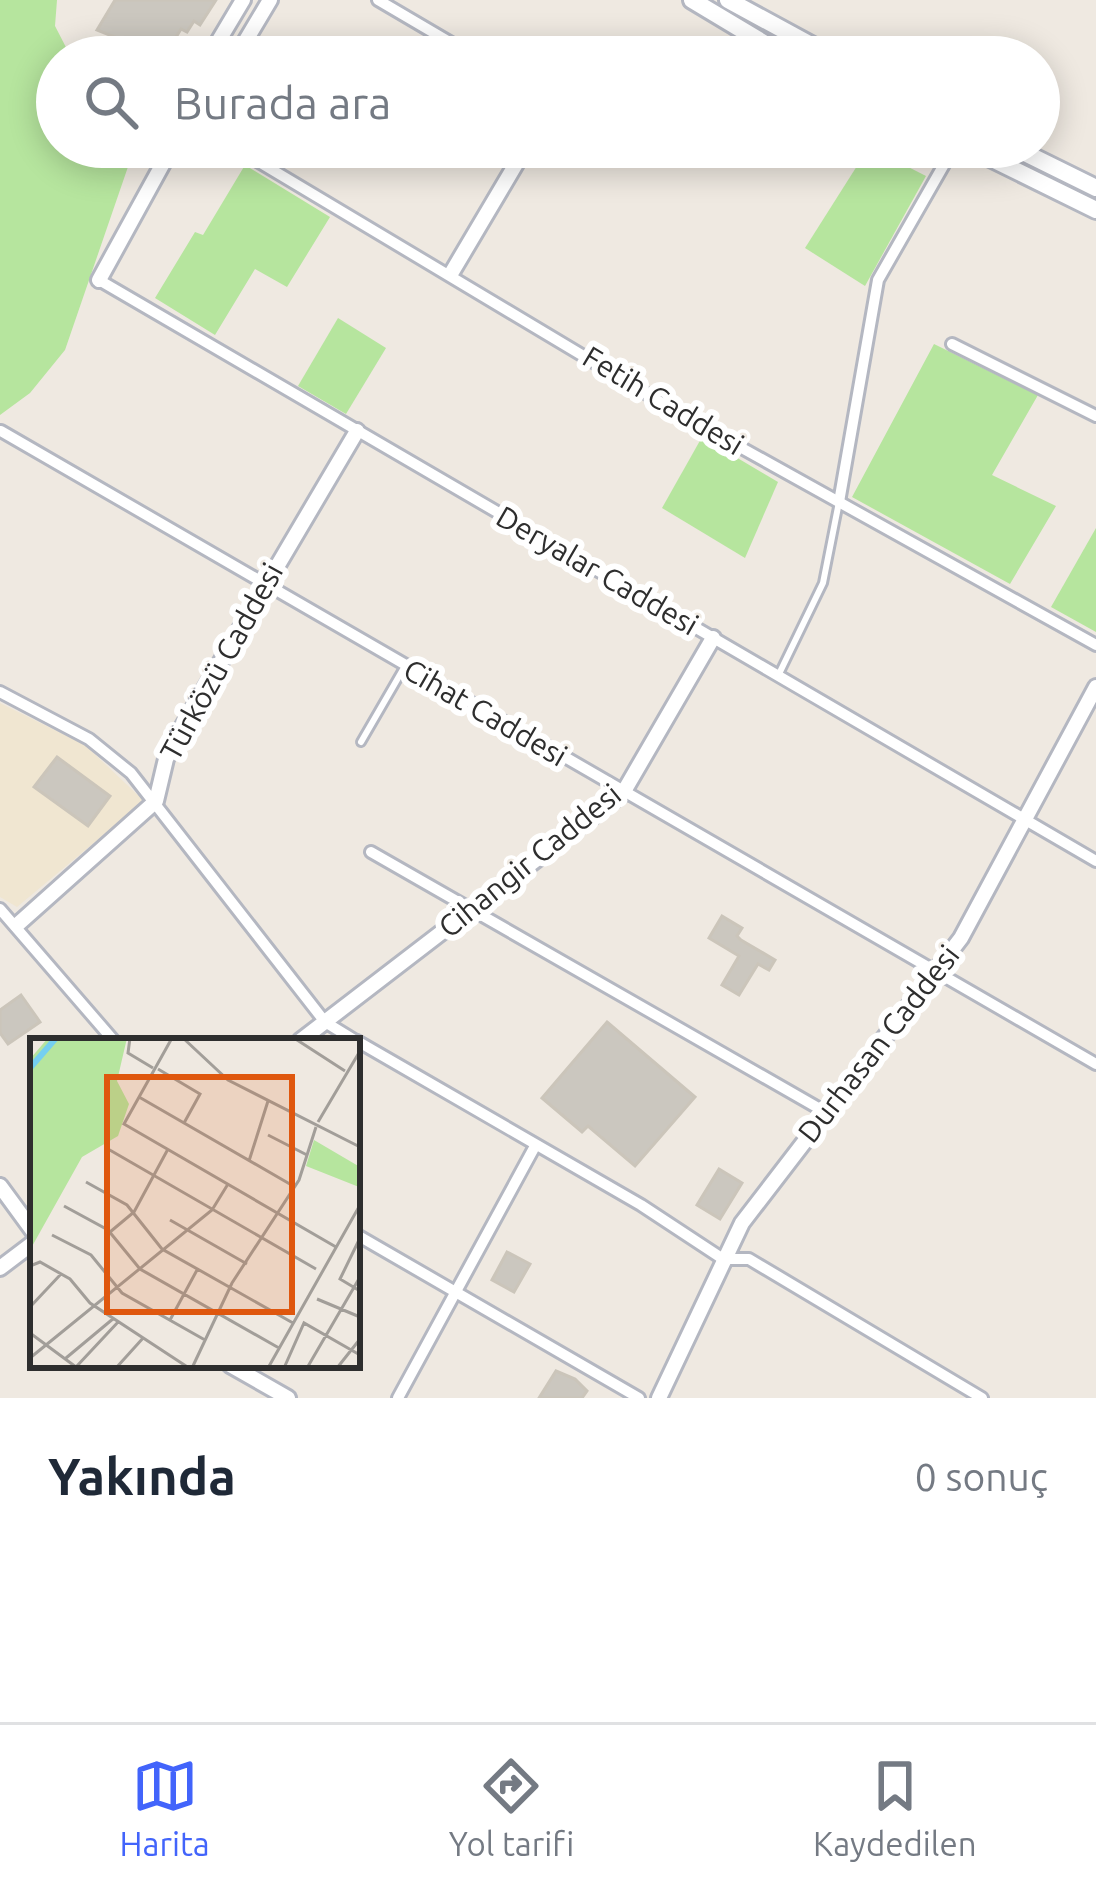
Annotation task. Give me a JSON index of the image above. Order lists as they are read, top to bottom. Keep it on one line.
{"streets":{"street":["Fetih Caddesi","Deryalar Caddesi","Türközü Caddesi","Cihat Caddesi","Cihangir Caddesi","Durhasan Caddesi"]},"crossings":[["Deryalar Caddesi","Türközü Caddesi"],["Deryalar Caddesi","Cihangir Caddesi"],["Deryalar Caddesi","Durhasan Caddesi"],["Türközü Caddesi","Cihat Caddesi"],["Cihat Caddesi","Cihangir Caddesi"],["Cihat Caddesi","Durhasan Caddesi"]],"page":{"search":"Burada ara","heading":["Yakında","0 sonuç"],"nav":["Harita","Yol tarifi","Kaydedilen"]}}
